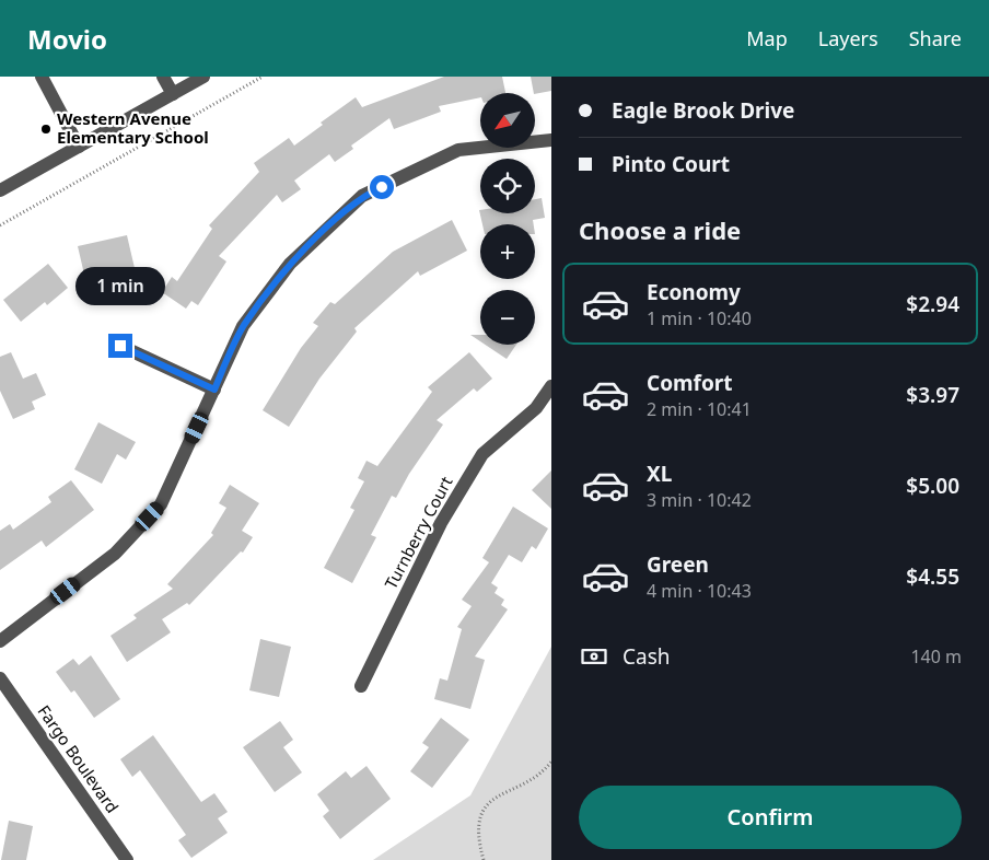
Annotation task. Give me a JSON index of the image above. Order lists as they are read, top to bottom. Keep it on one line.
{"streets":{"street":["Turnberry Court","Fargo Boulevard"]},"places":["Western Avenue Elementary School"],"north":"bottom left","page":{"header":"Movio","nav":["Map","Layers","Share"],"banner":["Eagle Brook Drive","Pinto Court"],"map_buttons":["+","−"],"heading":"Choose a ride","list":[{"name":"Economy","note":"1 min · 10:40","value":"$2.94"},{"name":"Comfort","note":"2 min · 10:41","value":"$3.97"},{"name":"XL","note":"3 min · 10:42","value":"$5.00"},{"name":"Green","note":"4 min · 10:43","value":"$4.55"}],"bubble":"1 min","pay":["Cash","140 m"],"buttons":"Confirm"}}
